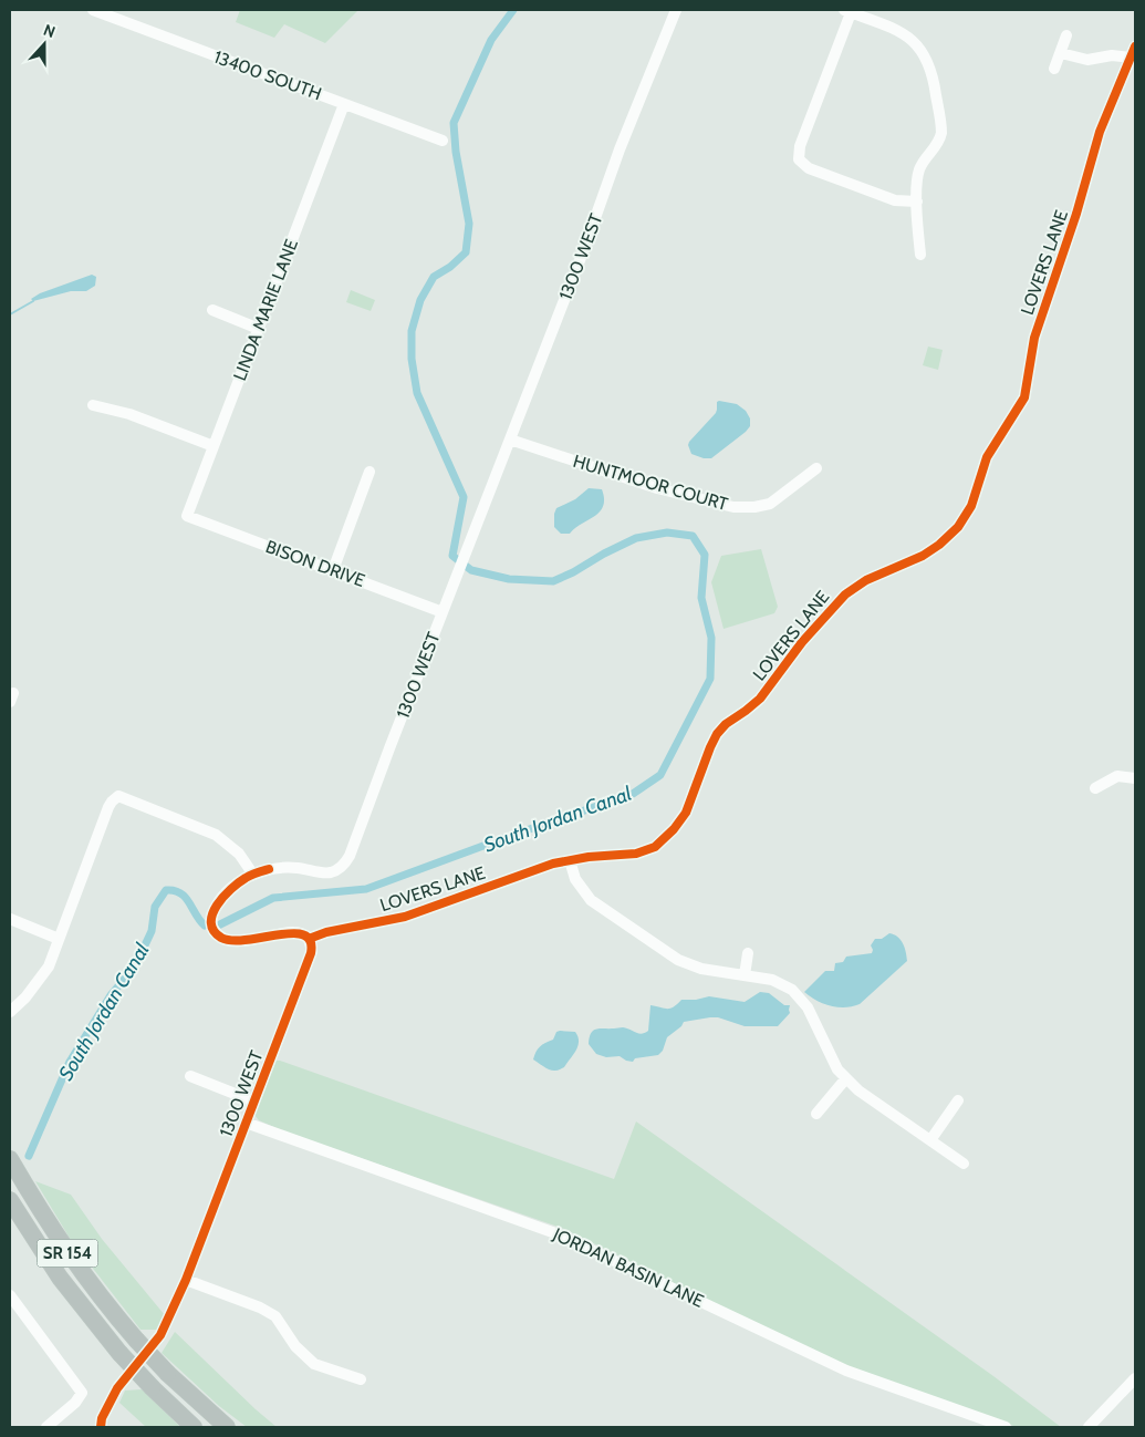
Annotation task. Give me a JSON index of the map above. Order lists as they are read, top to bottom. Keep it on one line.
{"streets":{"highway":["SR 154"],"street":["13400 SOUTH","1300 WEST","LOVERS LANE","LINDA MARIE LANE","HUNTMOOR COURT","BISON DRIVE","JORDAN BASIN LANE"]},"crossings":[["13400 SOUTH","LINDA MARIE LANE"],["1300 WEST","LOVERS LANE"],["1300 WEST","HUNTMOOR COURT"],["1300 WEST","BISON DRIVE"],["1300 WEST","JORDAN BASIN LANE"],["LINDA MARIE LANE","BISON DRIVE"]],"water":["South Jordan Canal"],"north":"top"}
